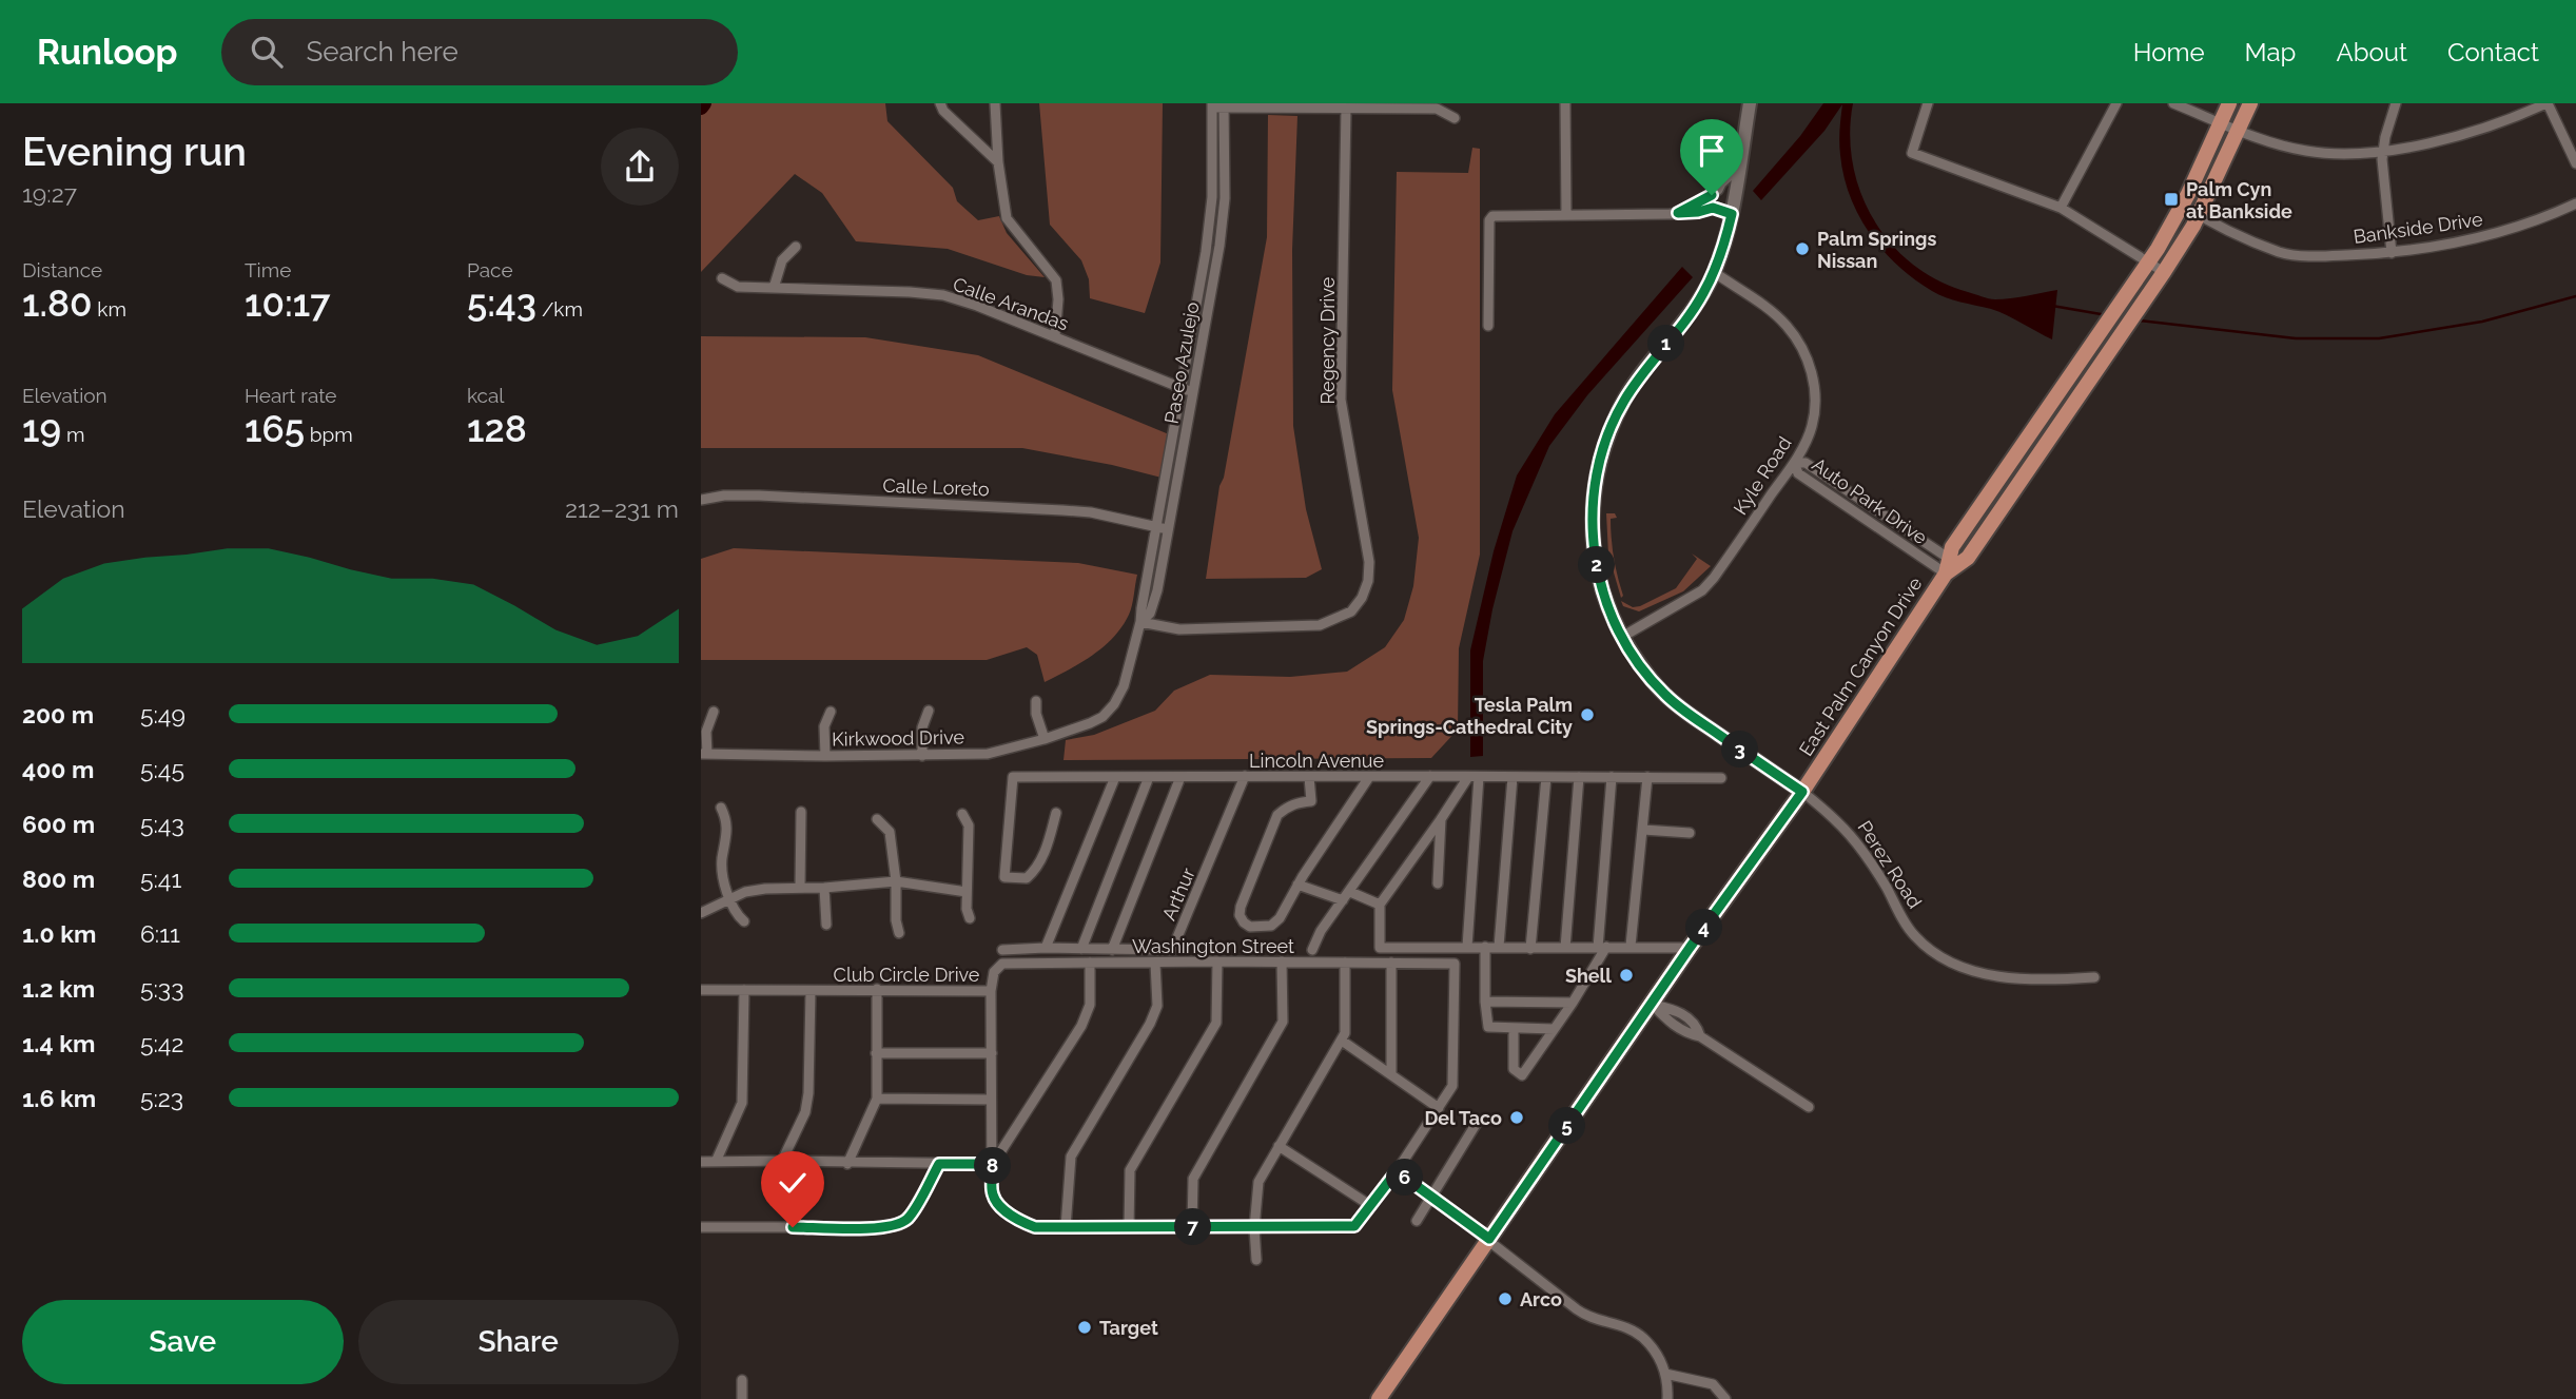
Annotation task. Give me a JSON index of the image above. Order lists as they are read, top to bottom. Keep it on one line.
{"streets":{"main road":["East Palm Canyon Drive","Perez Road"],"street":["Bankside Drive","Calle Arandas","Regency Drive","Paseo Azulejo","Kyle Road","Calle Loreto","Auto Park Drive","Kirkwood Drive","Lincoln Avenue","Arthur","Washington Street","Club Circle Drive"]},"crossings":[["Bankside Drive","East Palm Canyon Drive"],["Calle Arandas","Paseo Azulejo"],["Regency Drive","Paseo Azulejo"],["Paseo Azulejo","Calle Loreto"],["Paseo Azulejo","Kirkwood Drive"],["Kyle Road","Auto Park Drive"],["Kyle Road","Perez Road"],["Auto Park Drive","East Palm Canyon Drive"],["East Palm Canyon Drive","Perez Road"],["Lincoln Avenue","Arthur"],["Washington Street","Club Circle Drive"]],"places":{"transit":["Palm Cyn at Bankside"],"other":["Palm Springs Nissan","Tesla Palm Springs-Cathedral City","Shell","Del Taco","Arco","Target"]},"page":{"header":"Runloop","search":"Search here","nav":["Home","Map","About","Contact"],"heading":["Evening run","19:27"],"stats":[["Distance","1.80 km"],["Time","10:17"],["Pace","5:43 /km"],["Elevation","19 m"],["Heart rate","165 bpm"],["kcal","128"]],"pins":["1","2","3","4","5","8","6","7"],"chart":["Elevation","212–231 m"],"list":[{"name":"200 m","note":"5:49"},{"name":"400 m","note":"5:45"},{"name":"600 m","note":"5:43"},{"name":"800 m","note":"5:41"},{"name":"1.0 km","note":"6:11"},{"name":"1.2 km","note":"5:33"},{"name":"1.4 km","note":"5:42"},{"name":"1.6 km","note":"5:23"}],"buttons":["Save","Share"]}}
